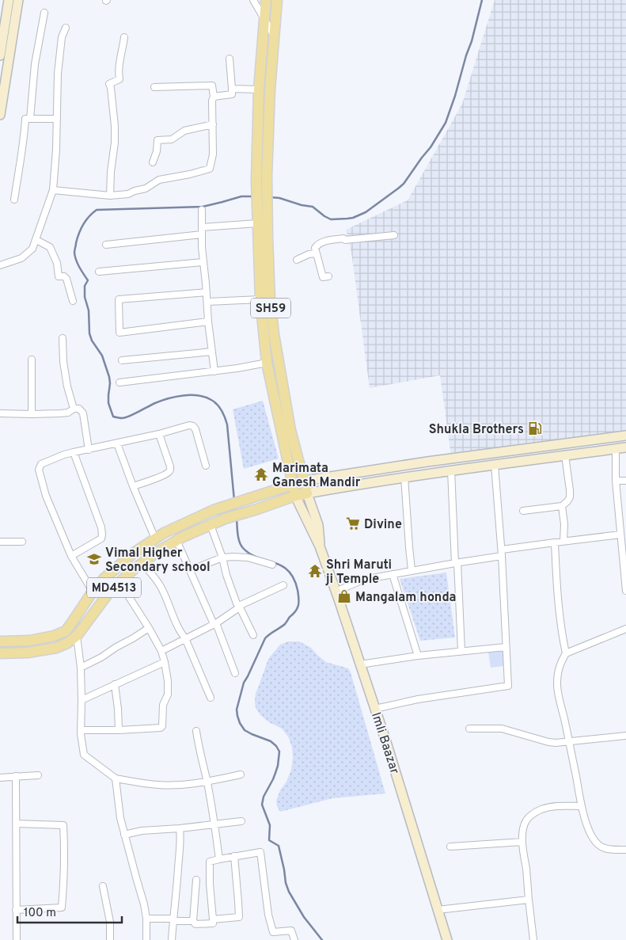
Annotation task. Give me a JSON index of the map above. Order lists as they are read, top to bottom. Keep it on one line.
{"streets":{"main road":["SH59","MD4513","Imli Baazar"]},"crossings":[["SH59","MD4513"]],"places":{"fuel station":["Shukla Brothers"],"temple":["Marimata Ganesh Mandir","Shri Maruti ji Temple"],"supermarket":["Divine"],"school or university":["Vimal Higher Secondary school"],"shop":["Mangalam honda"]},"scale_bar":"100 m"}
